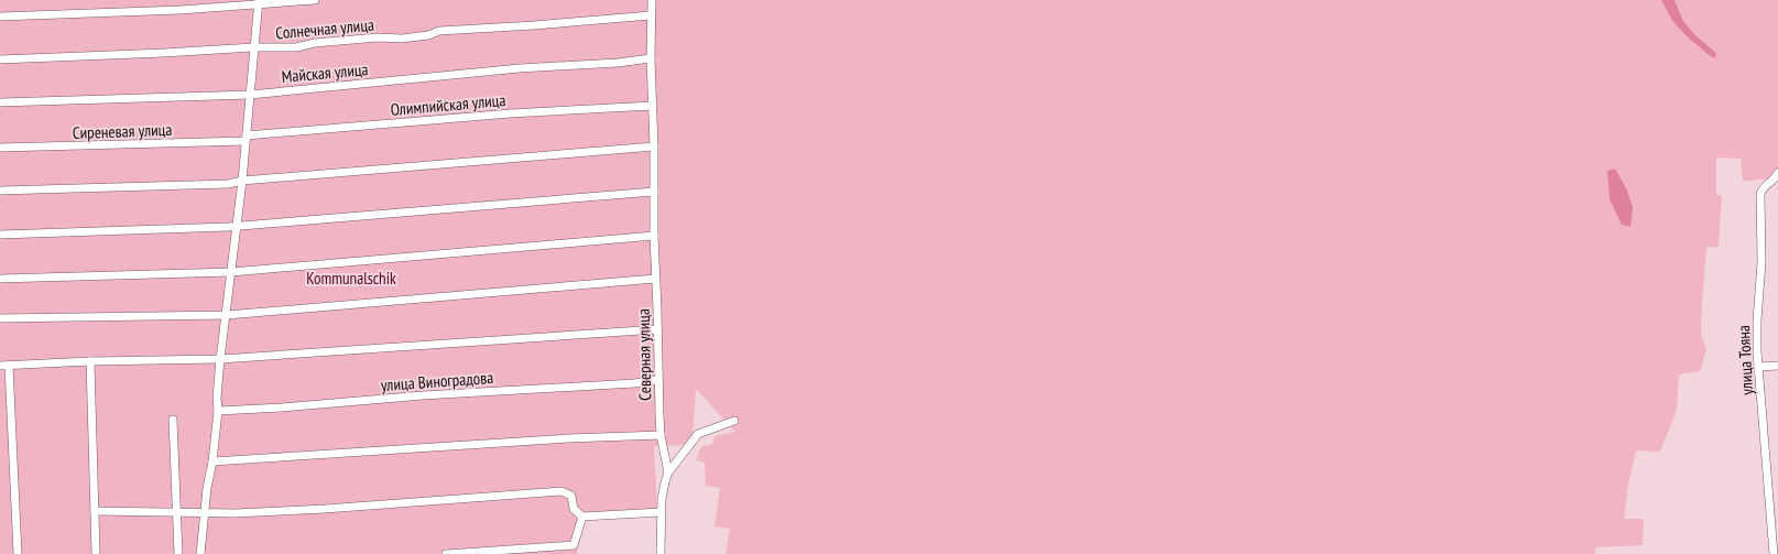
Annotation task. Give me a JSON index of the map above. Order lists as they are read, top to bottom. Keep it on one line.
{"streets":{"street":["Солнечная улица","Майская улица","Олимпийская улица","Сиреневая улица","Северная улица","улица Тояна","улица Виноградова"]},"crossings":[["Солнечная улица","Северная улица"],["Майская улица","Северная улица"],["Олимпийская улица","Сиреневая улица"],["Олимпийская улица","Северная улица"],["Северная улица","улица Виноградова"]],"parks":["Kommunalschik"]}
